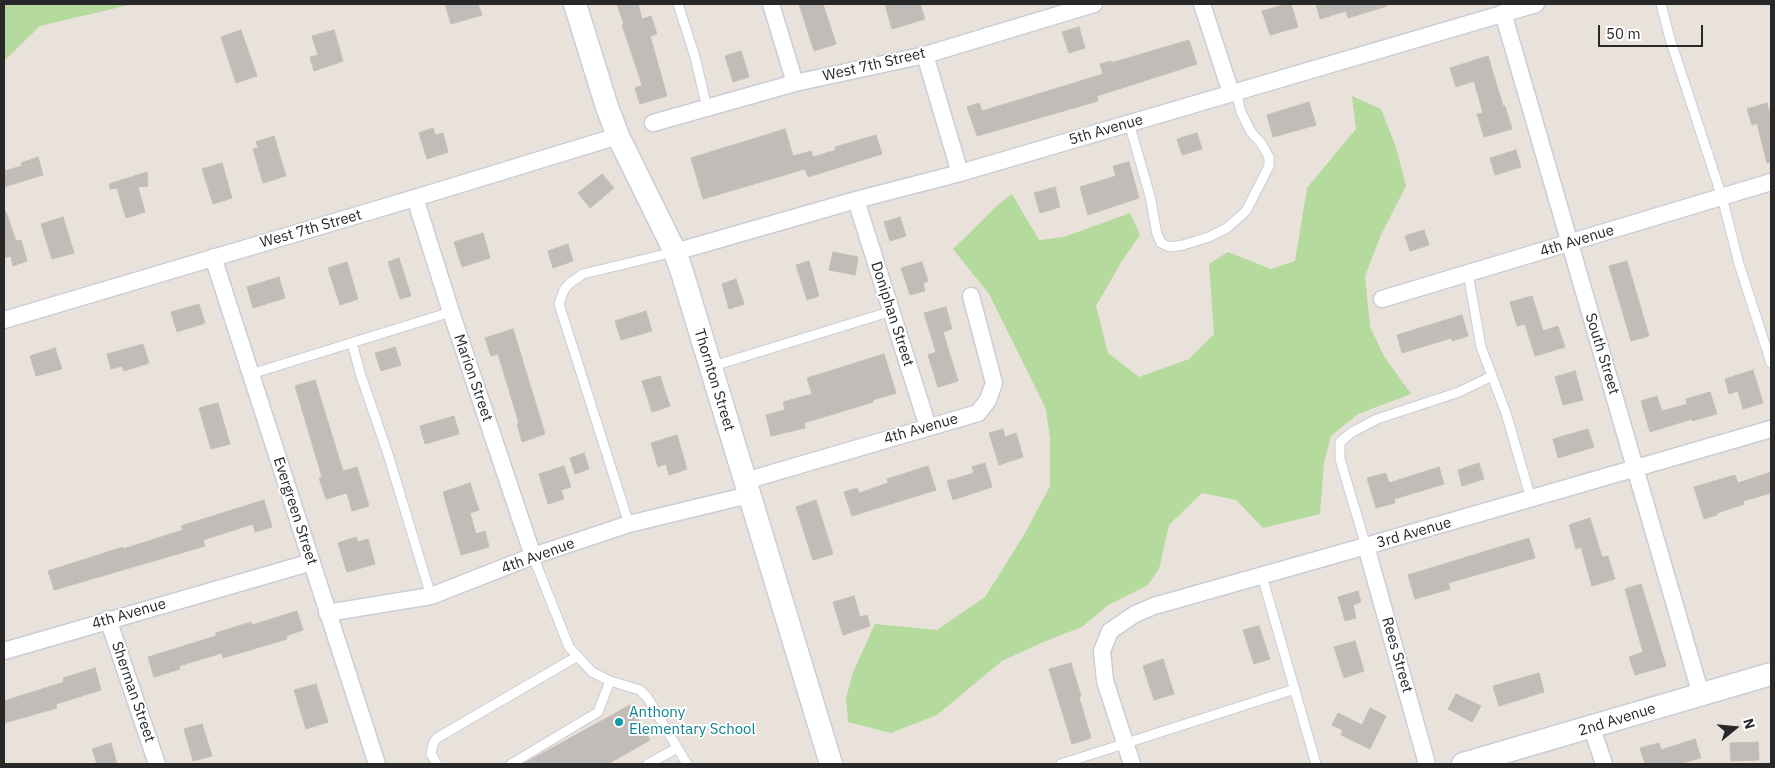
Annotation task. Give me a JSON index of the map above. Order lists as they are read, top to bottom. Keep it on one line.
{"streets":{"street":["West 7th Street","5th Avenue","4th Avenue","Doniphan Street","South Street","Marion Street","Thornton Street","Evergreen Street","3rd Avenue","Rees Street","Sherman Street","2nd Avenue"]},"crossings":[["West 7th Street","Marion Street"],["West 7th Street","Thornton Street"],["West 7th Street","Evergreen Street"],["5th Avenue","Doniphan Street"],["5th Avenue","South Street"],["5th Avenue","Thornton Street"],["4th Avenue","Doniphan Street"],["4th Avenue","South Street"],["4th Avenue","Marion Street"],["4th Avenue","Thornton Street"],["4th Avenue","Evergreen Street"],["4th Avenue","Sherman Street"],["South Street","3rd Avenue"],["South Street","2nd Avenue"],["3rd Avenue","Rees Street"]],"places":["Anthony Elementary School"],"scale_bar":"50 m","north":"right"}
